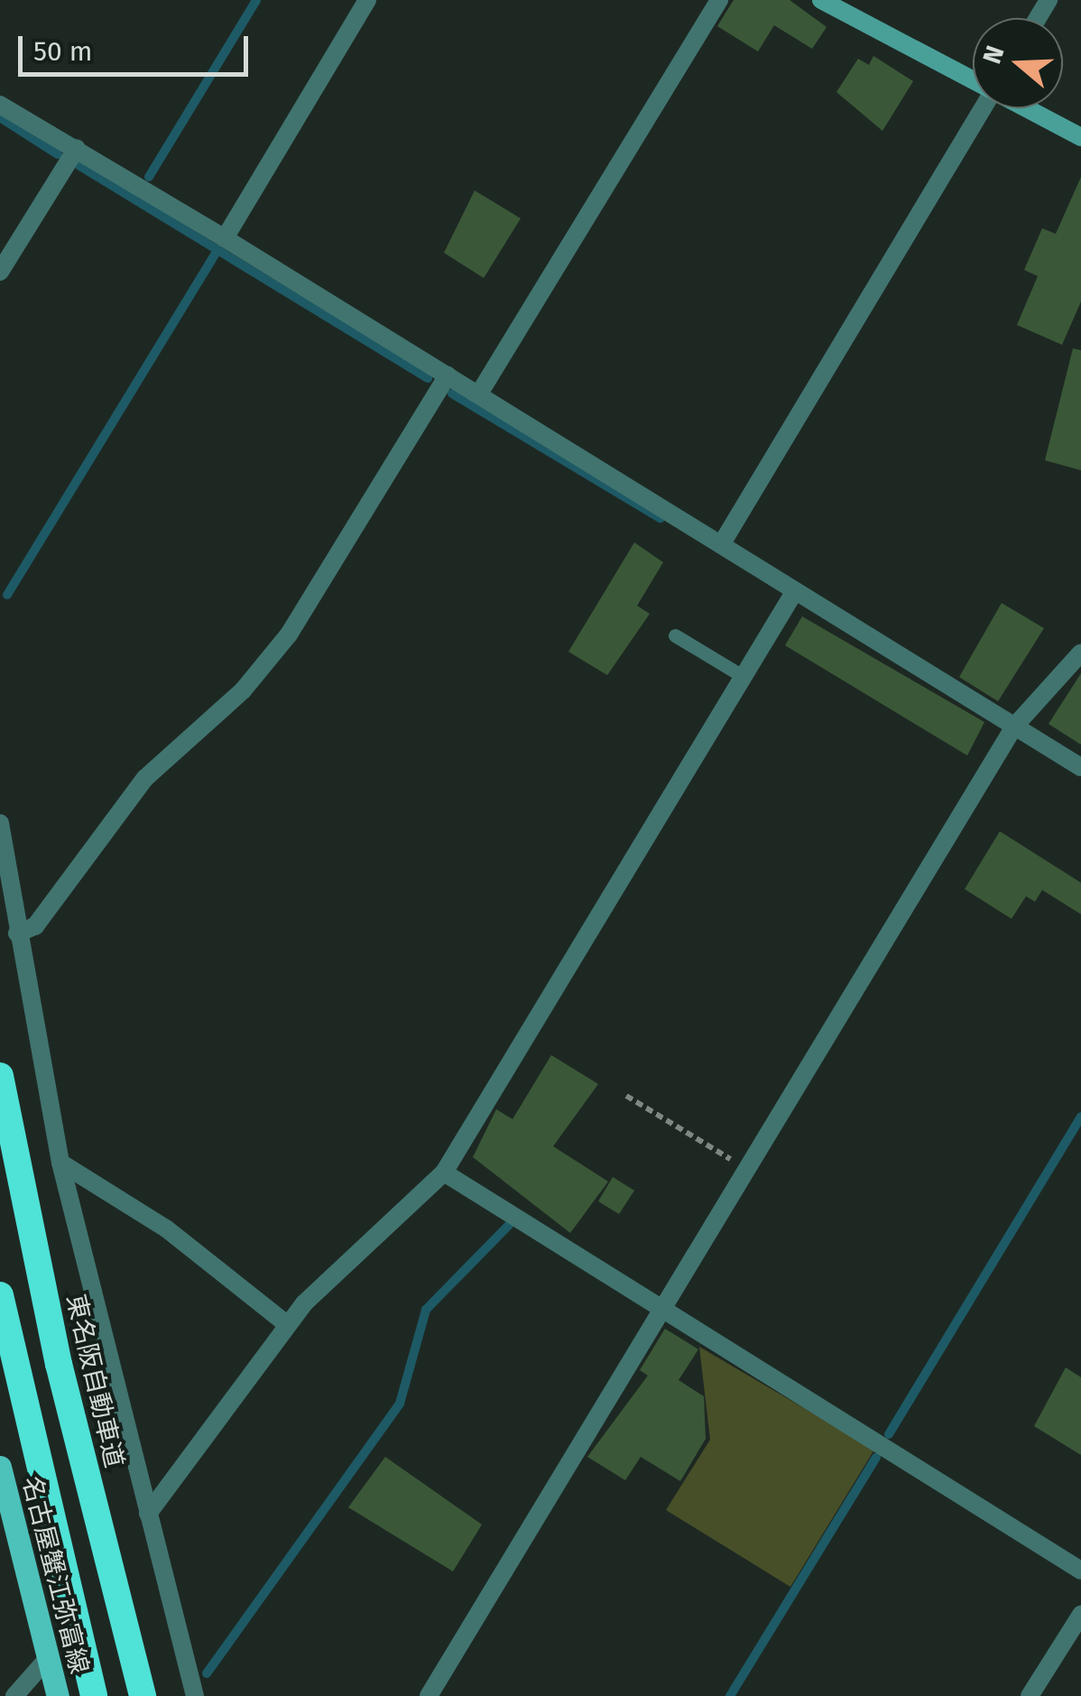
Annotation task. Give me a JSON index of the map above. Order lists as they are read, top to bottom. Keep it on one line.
{"streets":{"highway":["東名阪自動車道"],"main road":["名古屋蟹江弥富線"]},"scale_bar":"50 m","north":"left"}
